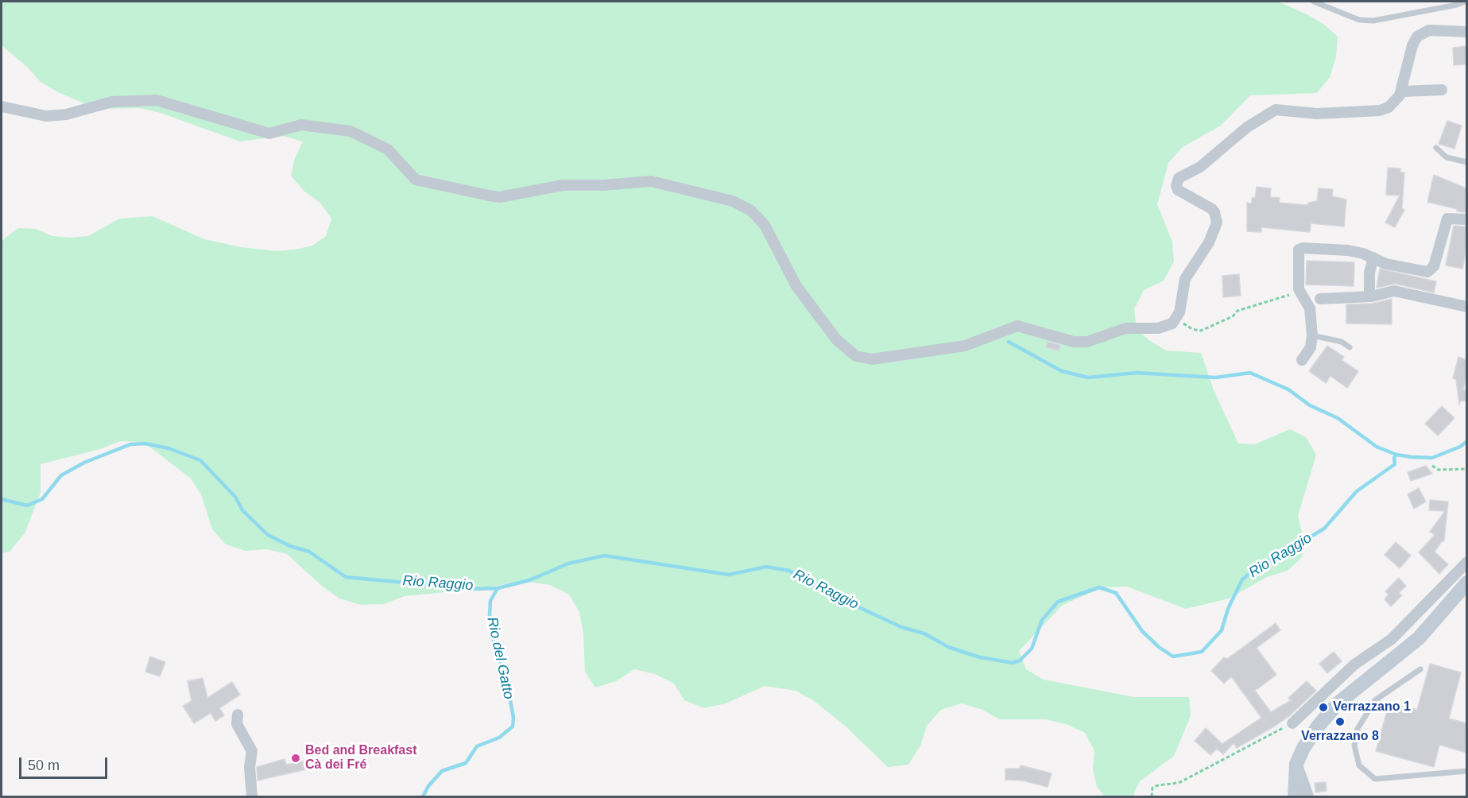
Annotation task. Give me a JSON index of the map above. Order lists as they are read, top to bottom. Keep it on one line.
{"water":["Rio Raggio","Rio del Gatto"],"places":["Verrazzano 1","Verrazzano 8","Bed and Breakfast Cà dei Fré"],"scale_bar":"50 m"}
